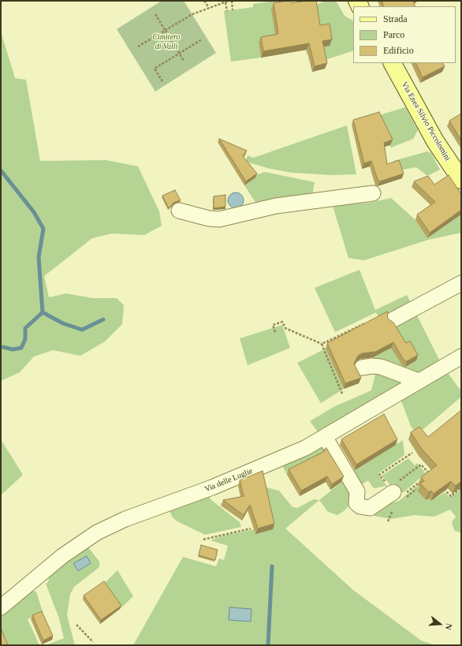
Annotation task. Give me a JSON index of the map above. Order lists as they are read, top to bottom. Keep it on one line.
{"streets":{"main road":["Via Enea Silvio Piccolomini"],"street":["Via delle Luglie"]},"parks":["Cimitero di Valli"],"legend":["Strada","Parco","Edificio"],"north":"right"}
